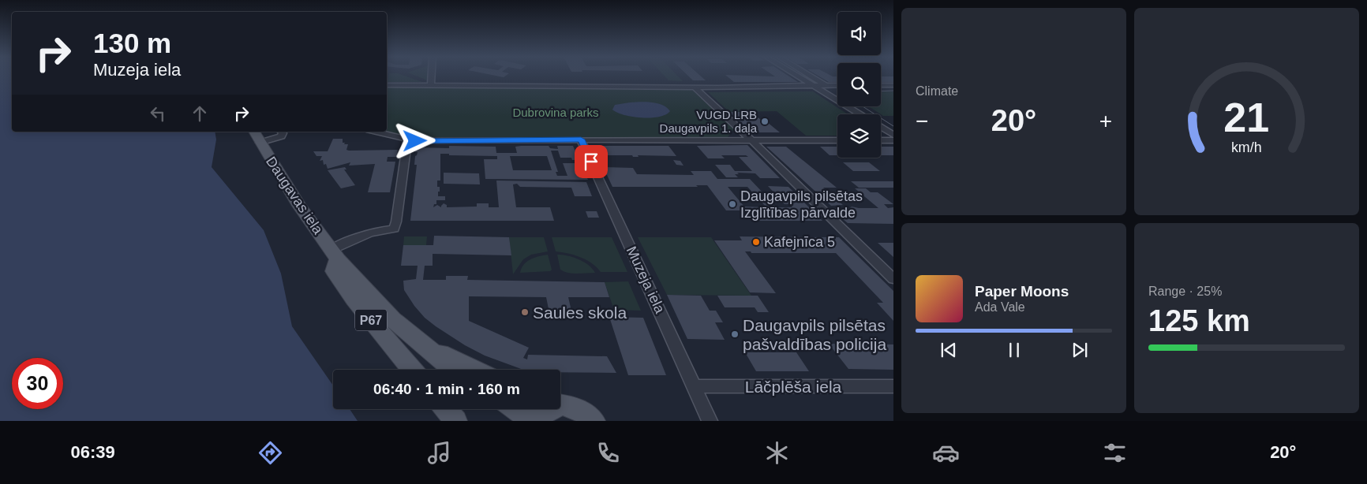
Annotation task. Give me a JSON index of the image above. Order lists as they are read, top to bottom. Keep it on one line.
{"streets":{"main road":["Daugavas iela","P67"],"street":["Muzeja iela","Lāčplēša iela"]},"crossings":[["Daugavas iela","P67"],["Muzeja iela","Lāčplēša iela"]],"parks":["Dubrovina parks"],"places":["VUGD LRB Daugavpils 1. daļa","Daugavpils pilsētas Izglītības pārvalde","Kafejnīca 5","Saules skola","Daugavpils pilsētas pašvaldības policija"],"page":{"tile":["Climate",["Range · 25%","125 km"]],"turn":["130 m","Muzeja iela"],"heat":["−","20°","+"],"song":["Paper Moons","Ada Vale"],"limit":"30","trip":"06:40 · 1 min · 160 m","tabs":["06:39","20°"],"gauge":["21","km/h"]}}
